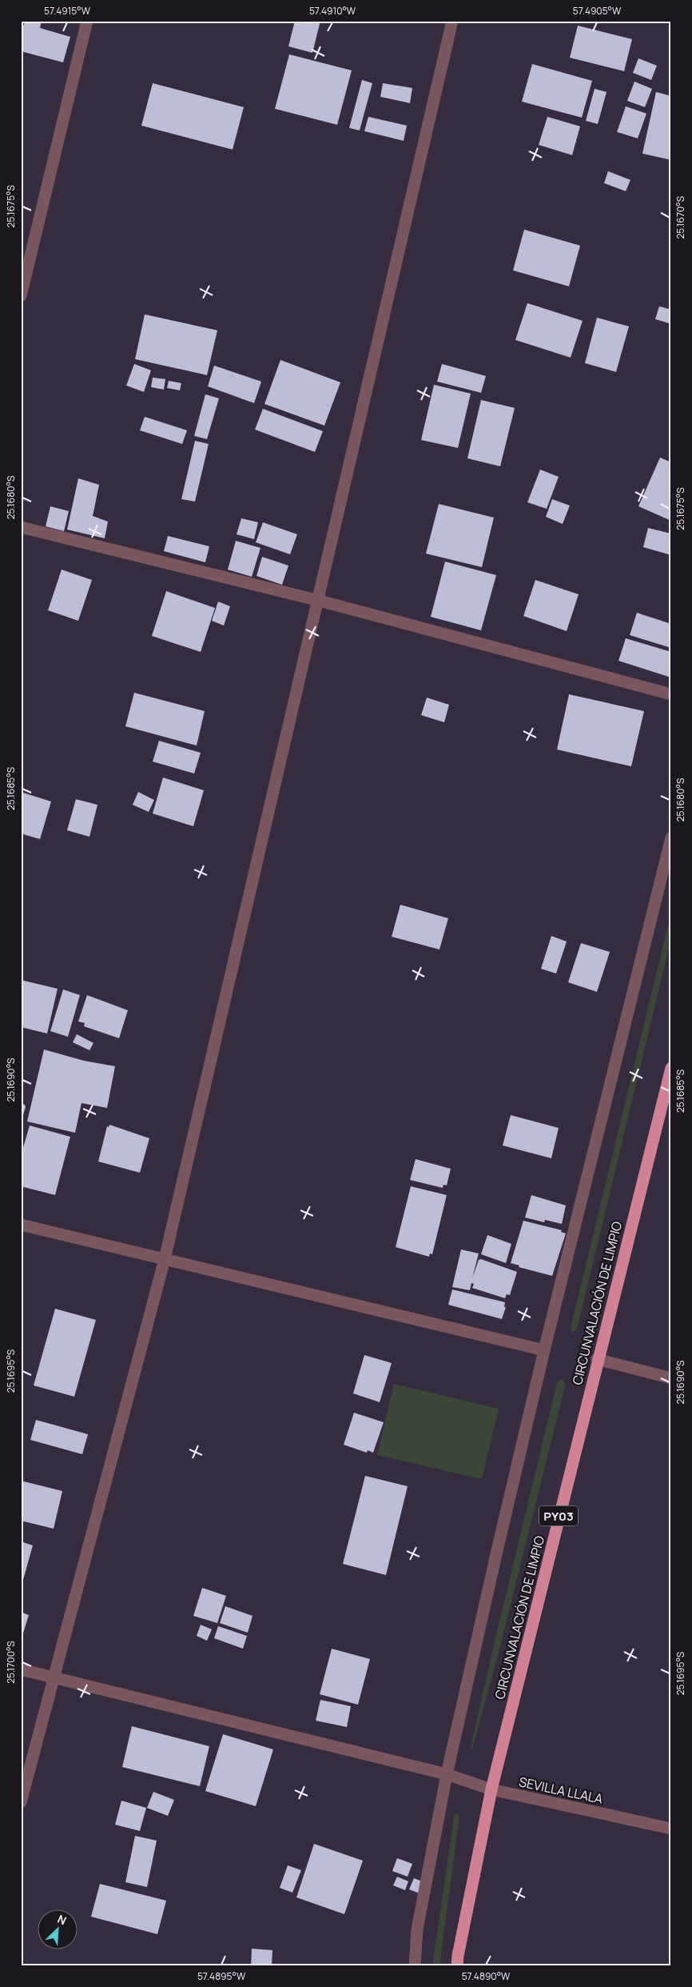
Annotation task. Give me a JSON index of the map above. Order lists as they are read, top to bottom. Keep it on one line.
{"streets":{"highway":["CIRCUNVALACIÓN DE LIMPIO","PY03"],"street":["SEVILLA LLALA"]},"crossings":[["CIRCUNVALACIÓN DE LIMPIO","SEVILLA LLALA"]],"north":"top right","coordinates":["57.4915°W","57.4910°W","57.4905°W","25.1675°S","25.1670°S","25.1680°S","25.1685°S","25.1690°S","25.1695°S","25.1700°S","57.4895°W","57.4890°W"]}
